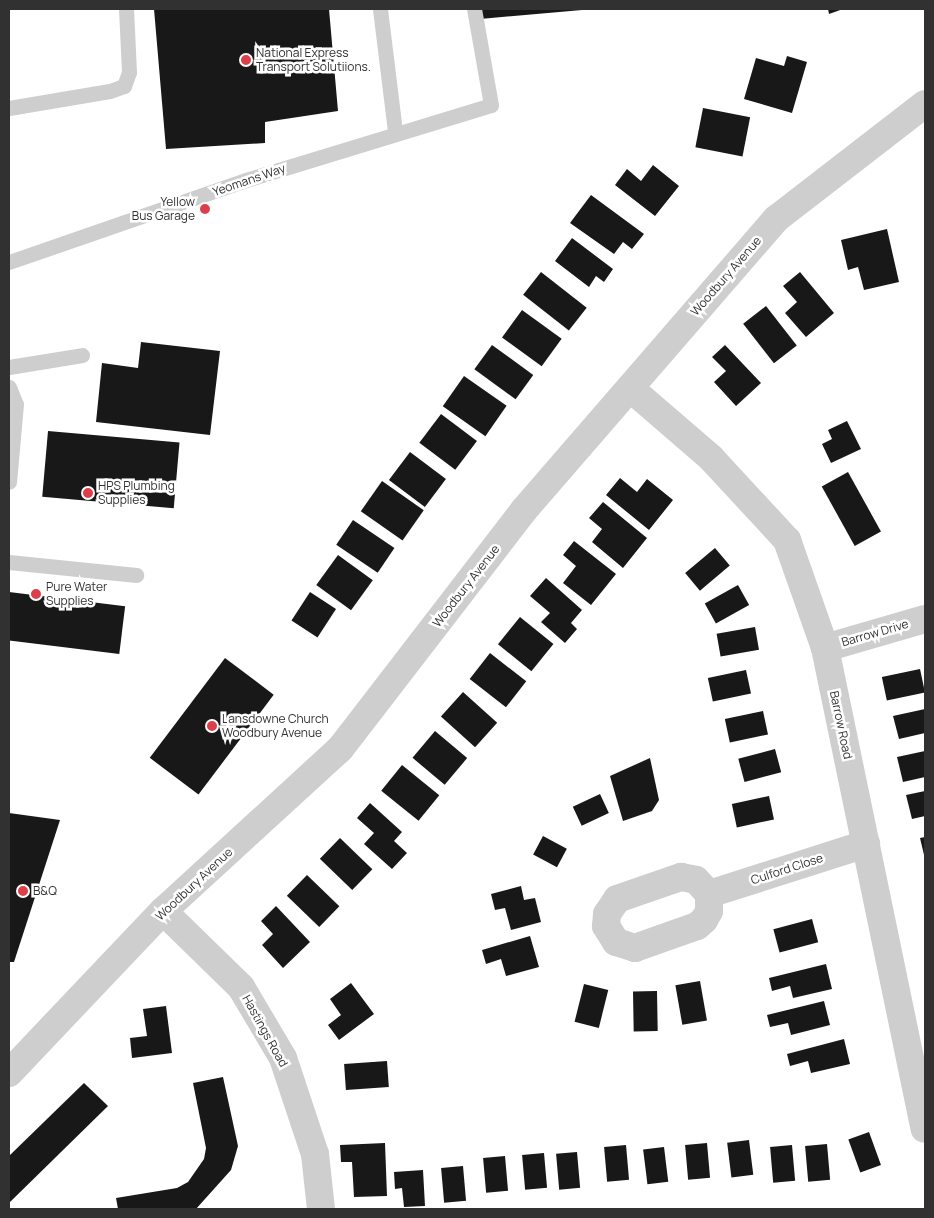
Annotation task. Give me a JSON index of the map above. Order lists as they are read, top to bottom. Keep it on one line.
{"streets":{"street":["Woodbury Avenue","Barrow Drive","Barrow Road","Culford Close","Hastings Road"],"lane":["Yeomans Way"]},"crossings":[["Woodbury Avenue","Barrow Road"],["Woodbury Avenue","Hastings Road"],["Barrow Drive","Barrow Road"],["Barrow Road","Culford Close"]],"places":["National Express Transport Solutiions.","Yellow Bus Garage","HPS Plumbing Supplies","Pure Water Supplies","Lansdowne Church Woodbury Avenue","B&Q"]}
